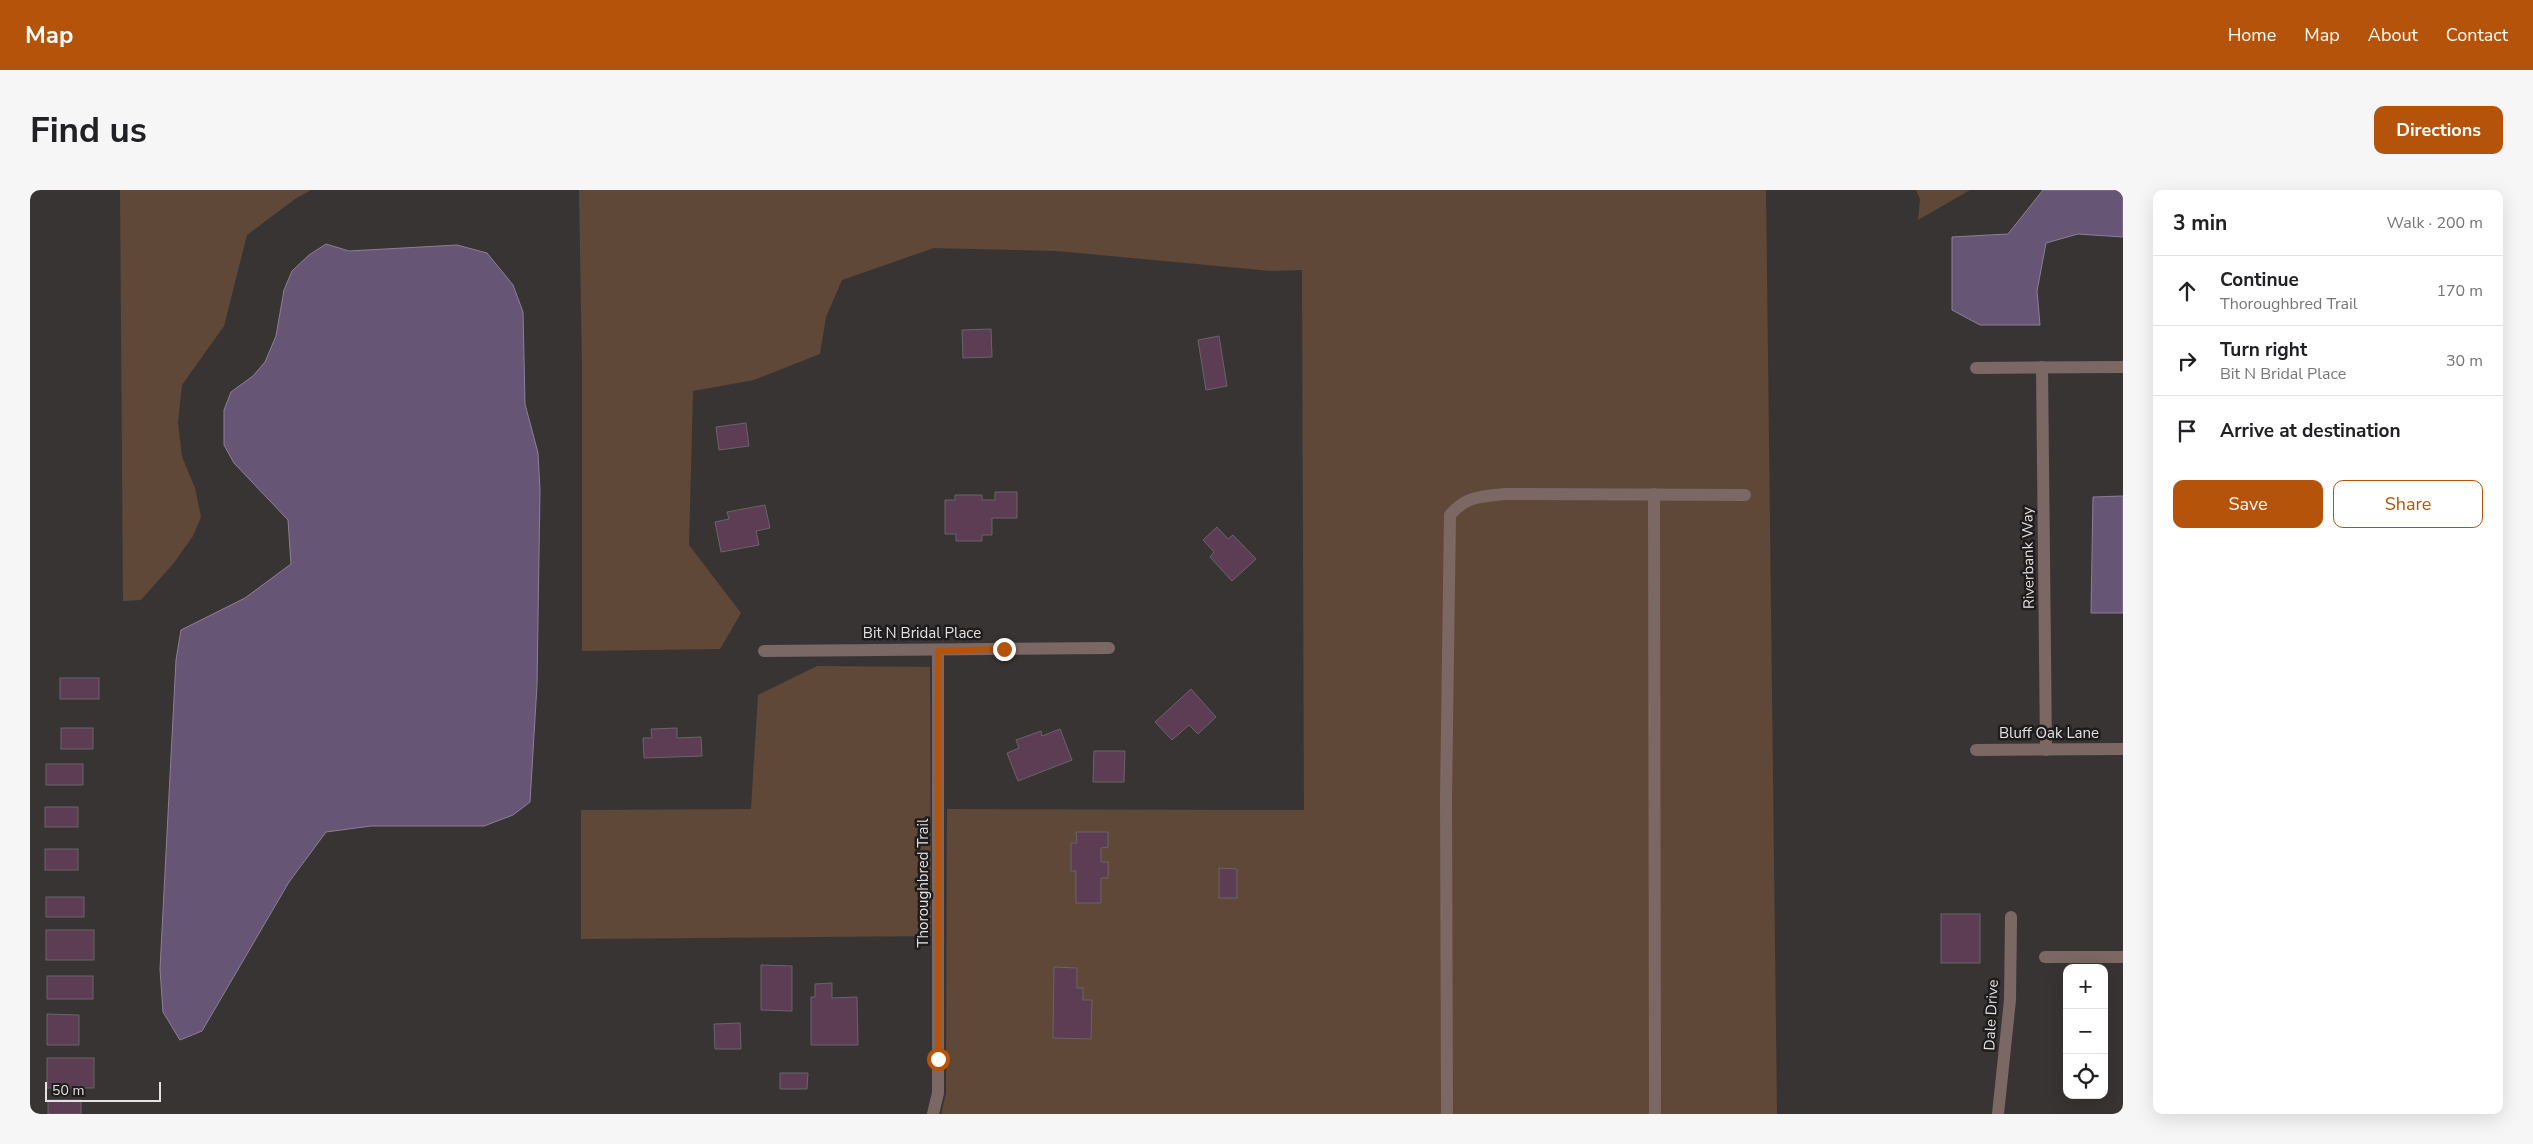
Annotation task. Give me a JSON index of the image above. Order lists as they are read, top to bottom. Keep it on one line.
{"streets":{"street":["Riverbank Way","Bit N Bridal Place","Bluff Oak Lane","Thoroughbred Trail","Dale Drive"]},"crossings":[["Riverbank Way","Bluff Oak Lane"],["Bit N Bridal Place","Thoroughbred Trail"]],"scale_bar":"50 m","page":{"header":"Map","nav":["Home","Map","About","Contact"],"buttons":["Directions",["Save","Share"]],"title":"Find us","heading":["3 min","Walk · 200 m"],"list":[["Continue","Thoroughbred Trail","170 m"],["Turn right","Bit N Bridal Place","30 m"],"Arrive at destination"],"map_buttons":["+","−"],"scale":"50 m"}}
